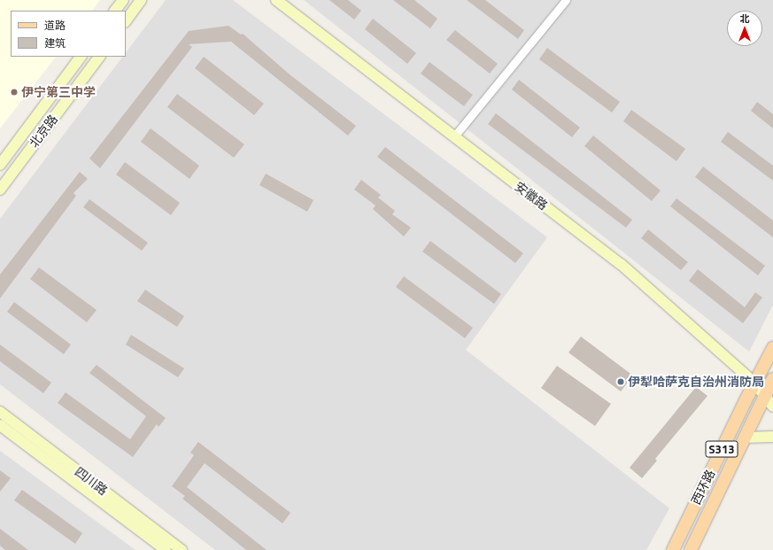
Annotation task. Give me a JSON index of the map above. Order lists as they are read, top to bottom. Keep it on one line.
{"streets":{"main road":["S313","西环路"],"street":["北京路","安徽路","四川路"]},"crossings":[["安徽路","西环路"]],"places":["伊宁第三中学","伊犁哈萨克自治州消防局"],"legend":["道路","建筑"],"north":"top"}
